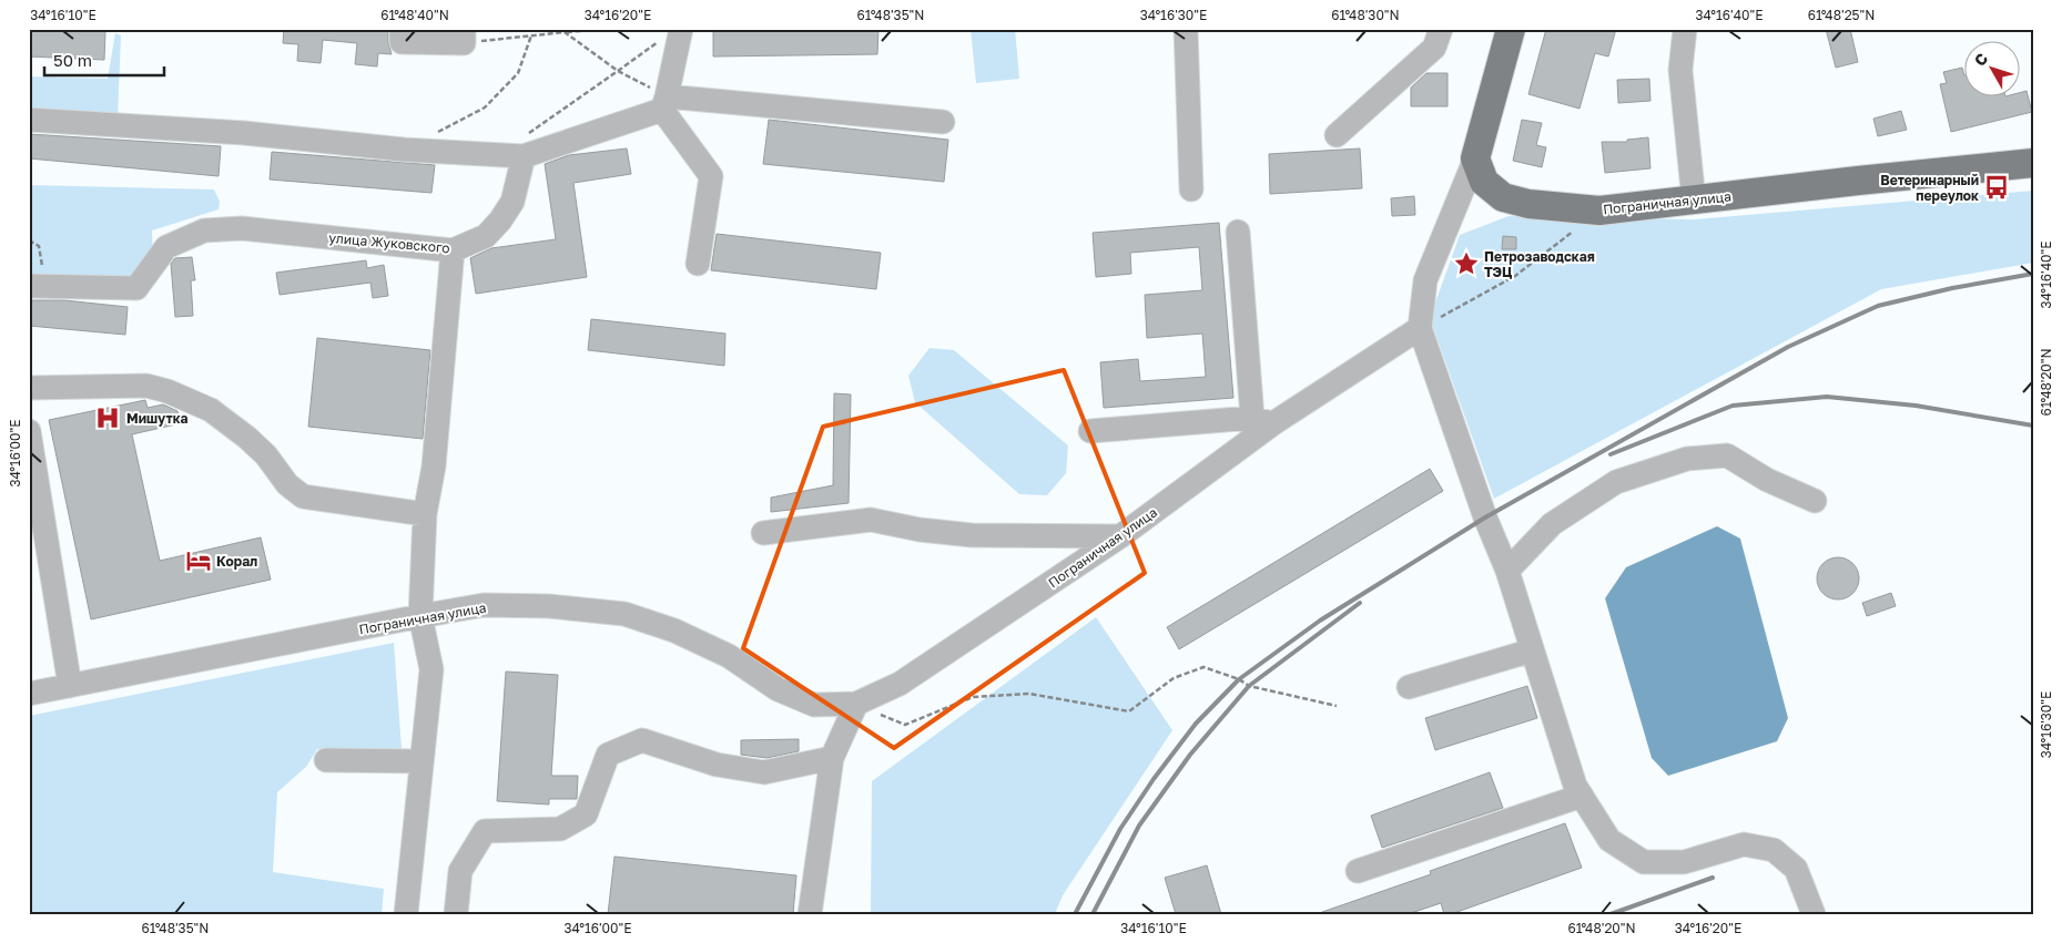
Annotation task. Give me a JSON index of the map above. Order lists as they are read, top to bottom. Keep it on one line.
{"streets":{"main road":["Пограничная улица"],"street":["улица Жуковского"]},"places":{"bus stop":["Ветеринарный переулок"],"place":["Петрозаводская ТЭЦ"],"hospital":["Мишутка"],"hotel":["Корал"]},"scale_bar":"50 m","north":"top left","coordinates":["34°16'10\"E","61°48'40\"N","34°16'20\"E","61°48'35\"N","34°16'30\"E","61°48'30\"N","34°16'40\"E","61°48'25\"N","61°48'20\"N","34°16'00\"E"]}
